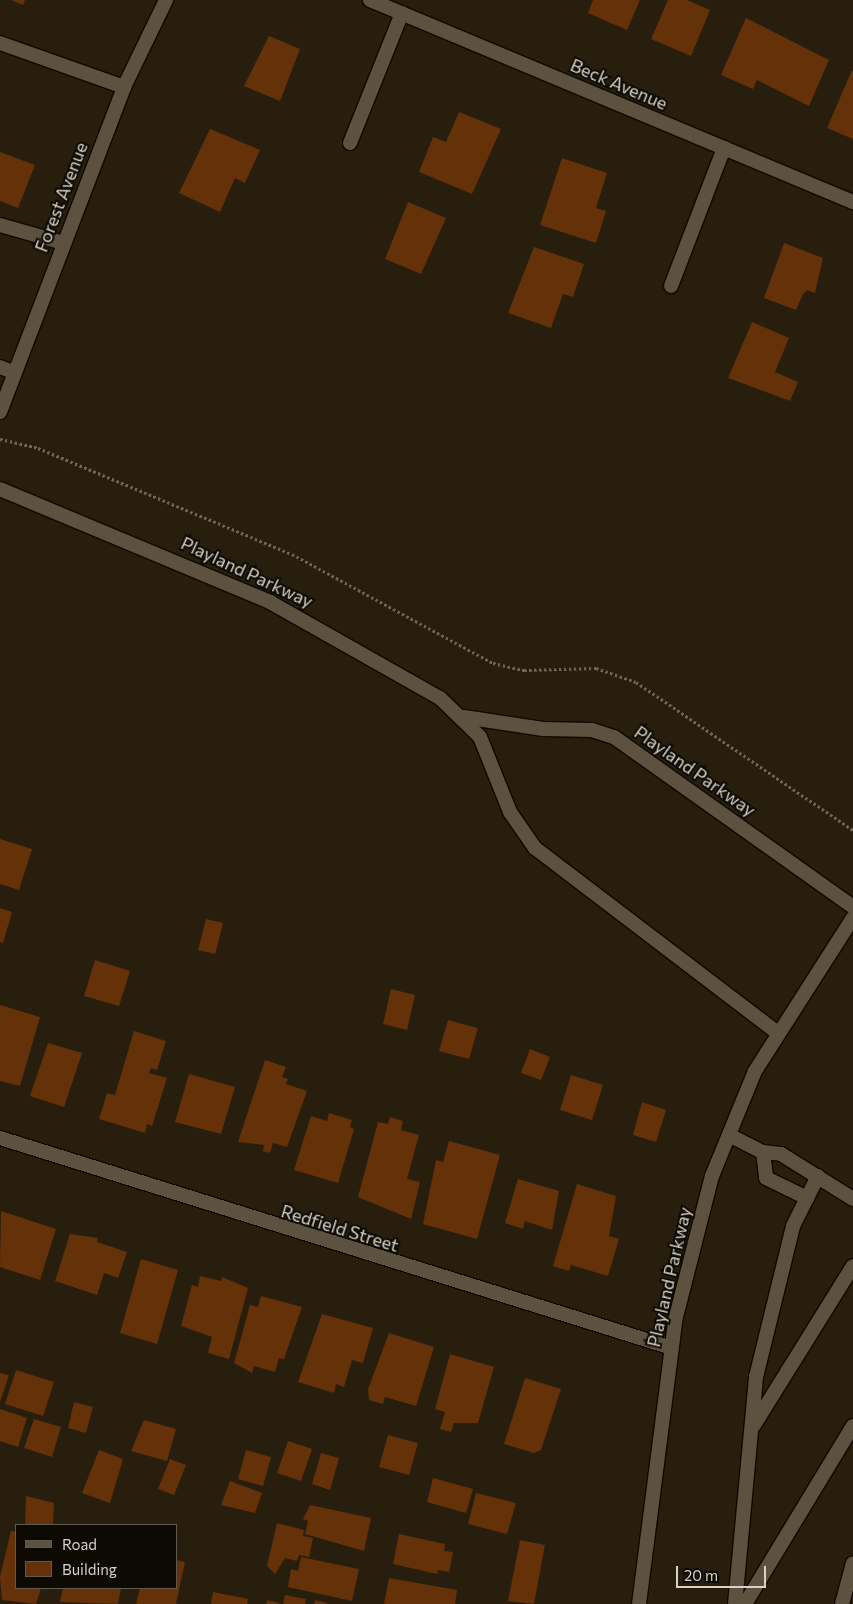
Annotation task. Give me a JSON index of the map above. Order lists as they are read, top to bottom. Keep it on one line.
{"streets":{"street":["Beck Avenue","Forest Avenue","Playland Parkway","Redfield Street"]},"crossings":[["Playland Parkway","Redfield Street"]],"legend":["Road","Building"],"scale_bar":"20 m"}
